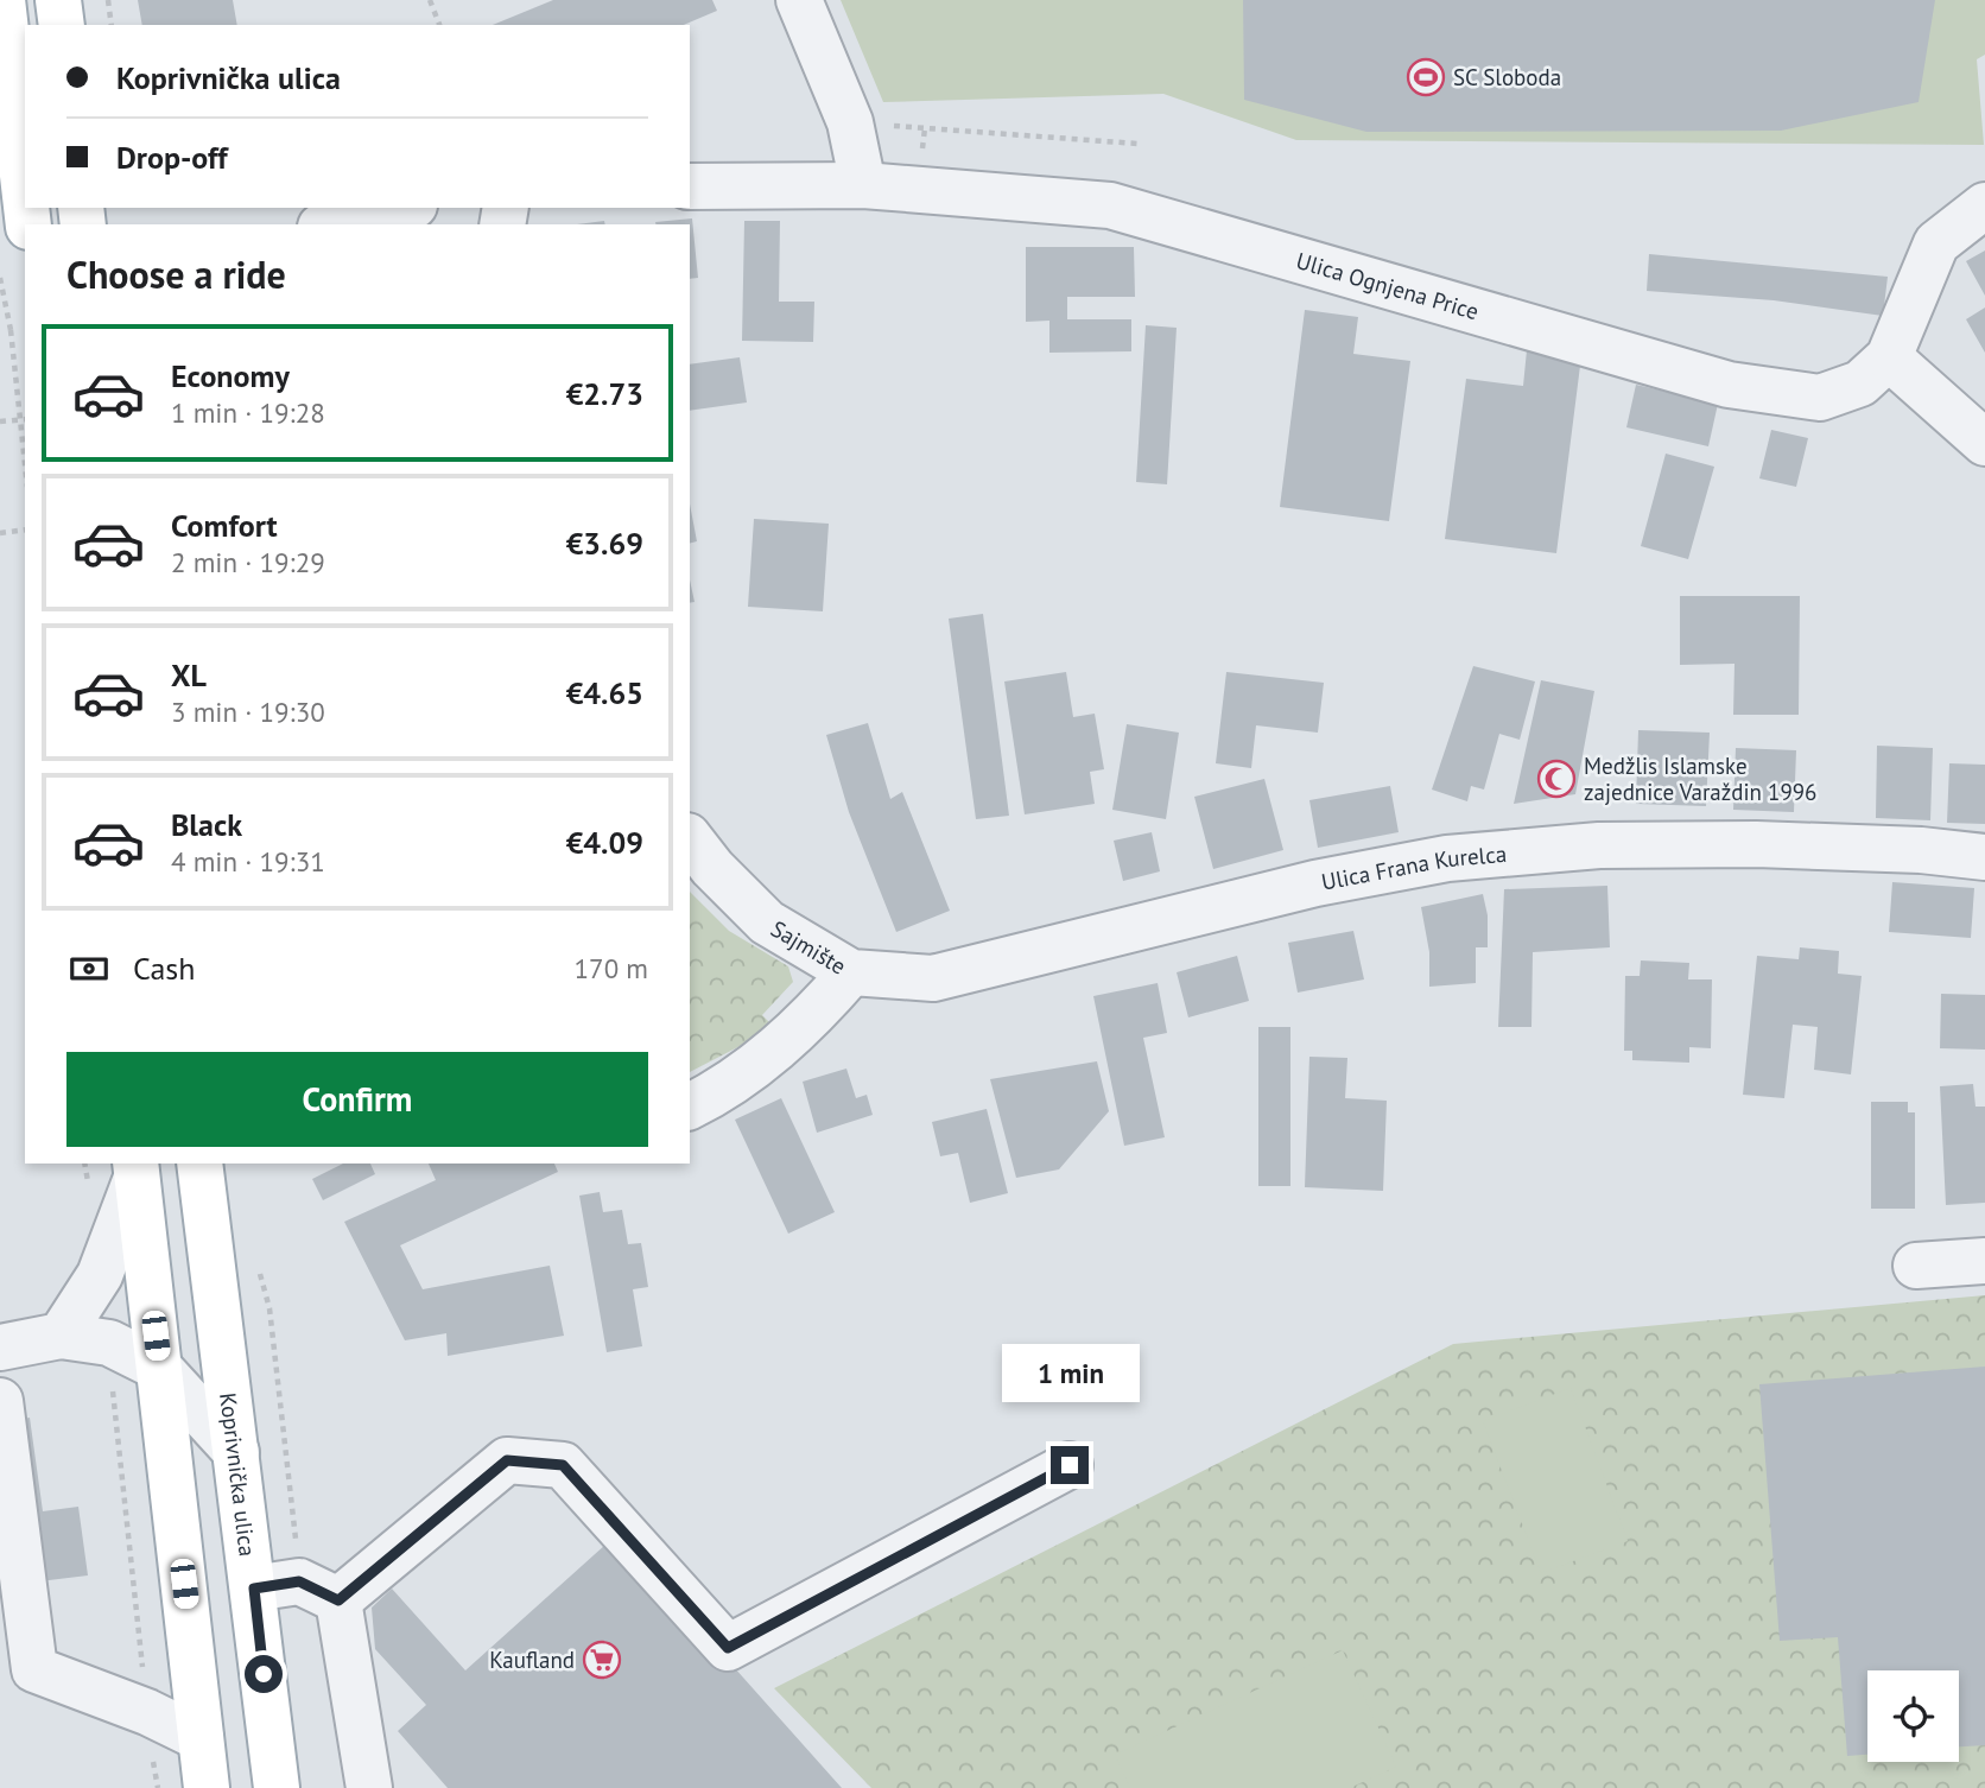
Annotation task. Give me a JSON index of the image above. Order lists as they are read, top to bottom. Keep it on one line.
{"streets":{"main road":["Koprivnička ulica"],"street":["Ulica Ognjena Price","Ulica Frana Kurelca","Sajmište"]},"crossings":[["Ulica Frana Kurelca","Sajmište"]],"places":{"sports":["SC Sloboda"],"mosque":["Medžlis Islamske zajednice Varaždin 1996"],"supermarket":["Kaufland"]},"page":{"banner":["Koprivnička ulica","Drop-off"],"heading":"Choose a ride","list":[{"name":"Economy","note":"1 min · 19:28","value":"€2.73"},{"name":"Comfort","note":"2 min · 19:29","value":"€3.69"},{"name":"XL","note":"3 min · 19:30","value":"€4.65"},{"name":"Black","note":"4 min · 19:31","value":"€4.09"}],"pay":["Cash","170 m"],"buttons":"Confirm","bubble":"1 min"}}
